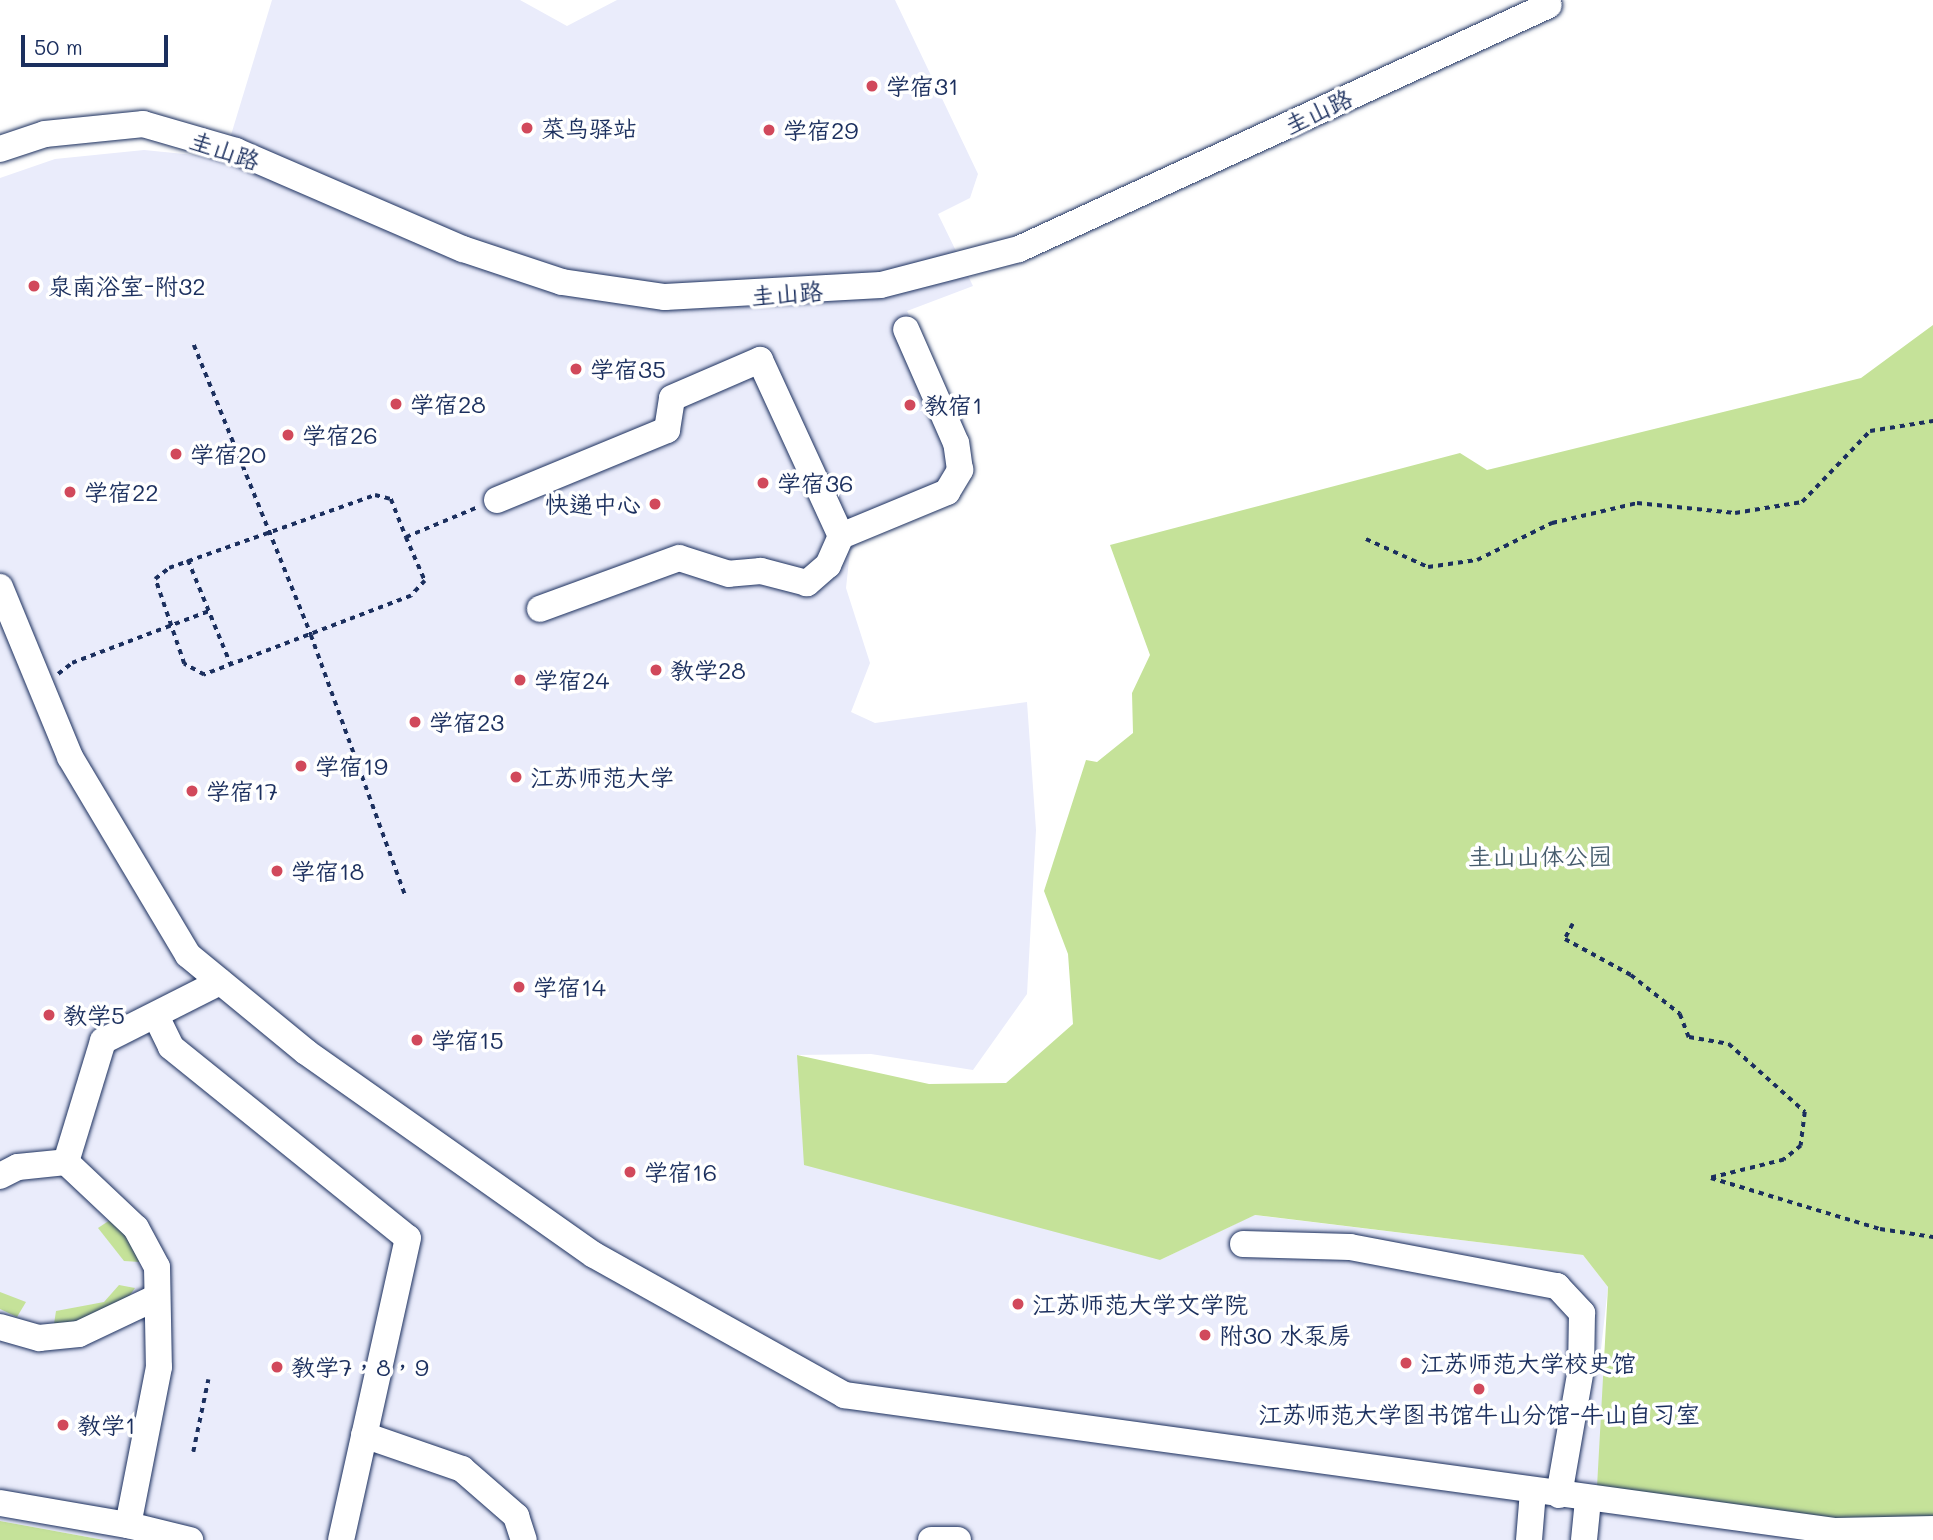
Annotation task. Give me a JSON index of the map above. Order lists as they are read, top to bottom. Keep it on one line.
{"streets":{"street":["圭山路"]},"parks":["圭山山体公园"],"places":["学宿31","菜鸟驿站","学宿29","泉南浴室-附32","学宿35","学宿28","教宿1","学宿26","学宿20","学宿36","学宿22","快递中心","教学28","学宿24","学宿23","学宿19","江苏师范大学","学宿17","学宿18","学宿14","教学5","学宿15","学宿16","江苏师范大学文学院","附30 水泵房","江苏师范大学校史馆","教学7，8，9","江苏师范大学图书馆牛山分馆-牛山自习室","教学1"],"scale_bar":"50 m"}
